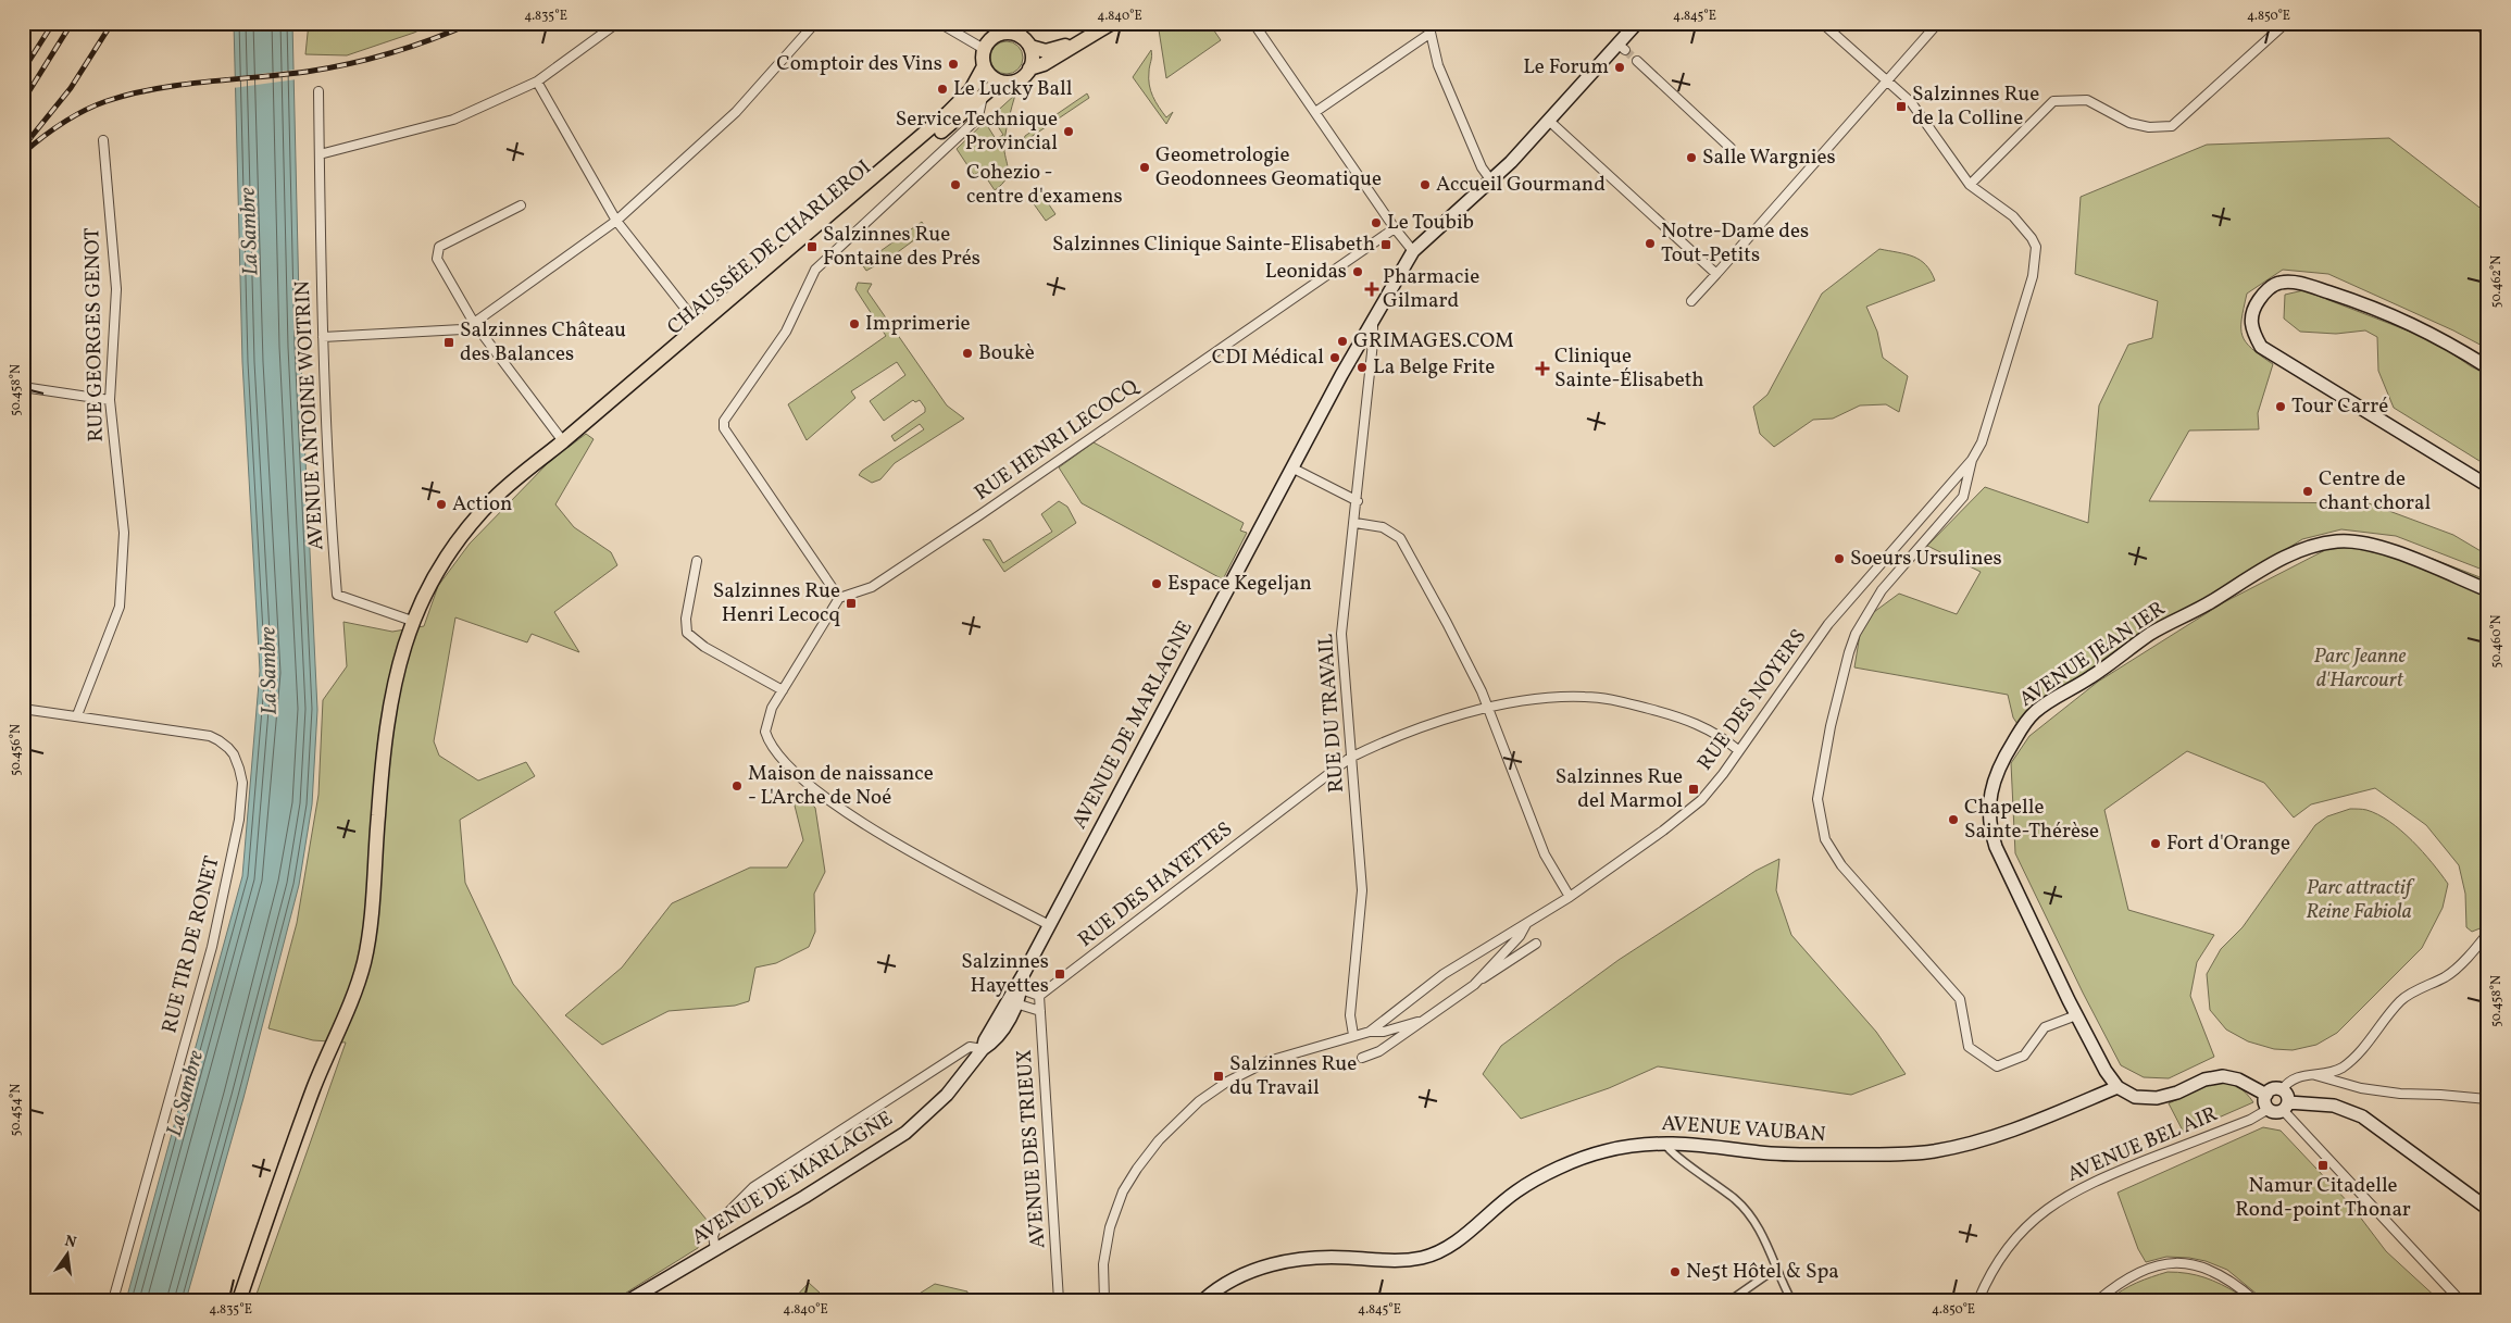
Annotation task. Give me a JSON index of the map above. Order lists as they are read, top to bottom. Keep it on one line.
{"streets":{"main road":["CHAUSSÉE DE CHARLEROI","AVENUE JEAN IER","AVENUE DE MARLAGNE","AVENUE VAUBAN"],"street":["RUE GEORGES GENOT","AVENUE ANTOINE WOITRIN","RUE HENRI LECOCQ","RUE DES NOYERS","RUE DU TRAVAIL","RUE DES HAYETTES","RUE TIR DE RONET","AVENUE BEL AIR","AVENUE DES TRIEUX"]},"crossings":[["CHAUSSÉE DE CHARLEROI","AVENUE ANTOINE WOITRIN"],["RUE GEORGES GENOT","RUE TIR DE RONET"],["AVENUE JEAN IER","AVENUE VAUBAN"],["RUE DES NOYERS","RUE DU TRAVAIL"],["RUE DES NOYERS","RUE DES HAYETTES"],["RUE DU TRAVAIL","AVENUE DE MARLAGNE"],["RUE DU TRAVAIL","RUE DES HAYETTES"],["RUE DES HAYETTES","AVENUE DES TRIEUX"]],"water":["La Sambre"],"parks":["Parc Jeanne d'Harcourt","Parc attractif Reine Fabiola"],"places":{"other":["Comptoir des Vins","Le Forum","Le Lucky Ball","Service Technique Provincial","Salle Wargnies","Geometrologie Geodonnees Geomatique","Cohezio - centre d'examens","Accueil Gourmand","Le Toubib","Notre-Dame des Tout-Petits","Leonidas","Imprimerie","GRIMAGES.COM","Boukè","CDI Médical","La Belge Frite","Tour Carré","Centre de chant choral","Action","Soeurs Ursulines","Espace Kegeljan","Maison de naissance - L'Arche de Noé","Chapelle Sainte-Thérèse","Fort d'Orange","Ne5t Hôtel & Spa"],"transit":["Salzinnes Rue de la Colline","Salzinnes Clinique Sainte-Elisabeth","Salzinnes Rue Fontaine des Prés","Salzinnes Château des Balances","Salzinnes Rue Henri Lecocq","Salzinnes Rue del Marmol","Salzinnes Hayettes","Salzinnes Rue du Travail","Namur Citadelle Rond-point Thonar"],"health":["Pharmacie Gilmard","Clinique Sainte-Élisabeth"]},"north":"top","coordinates":["4.835°E","4.840°E","4.845°E","4.850°E","50.462°N","50.458°N","50.460°N","50.456°N","50.454°N"]}
